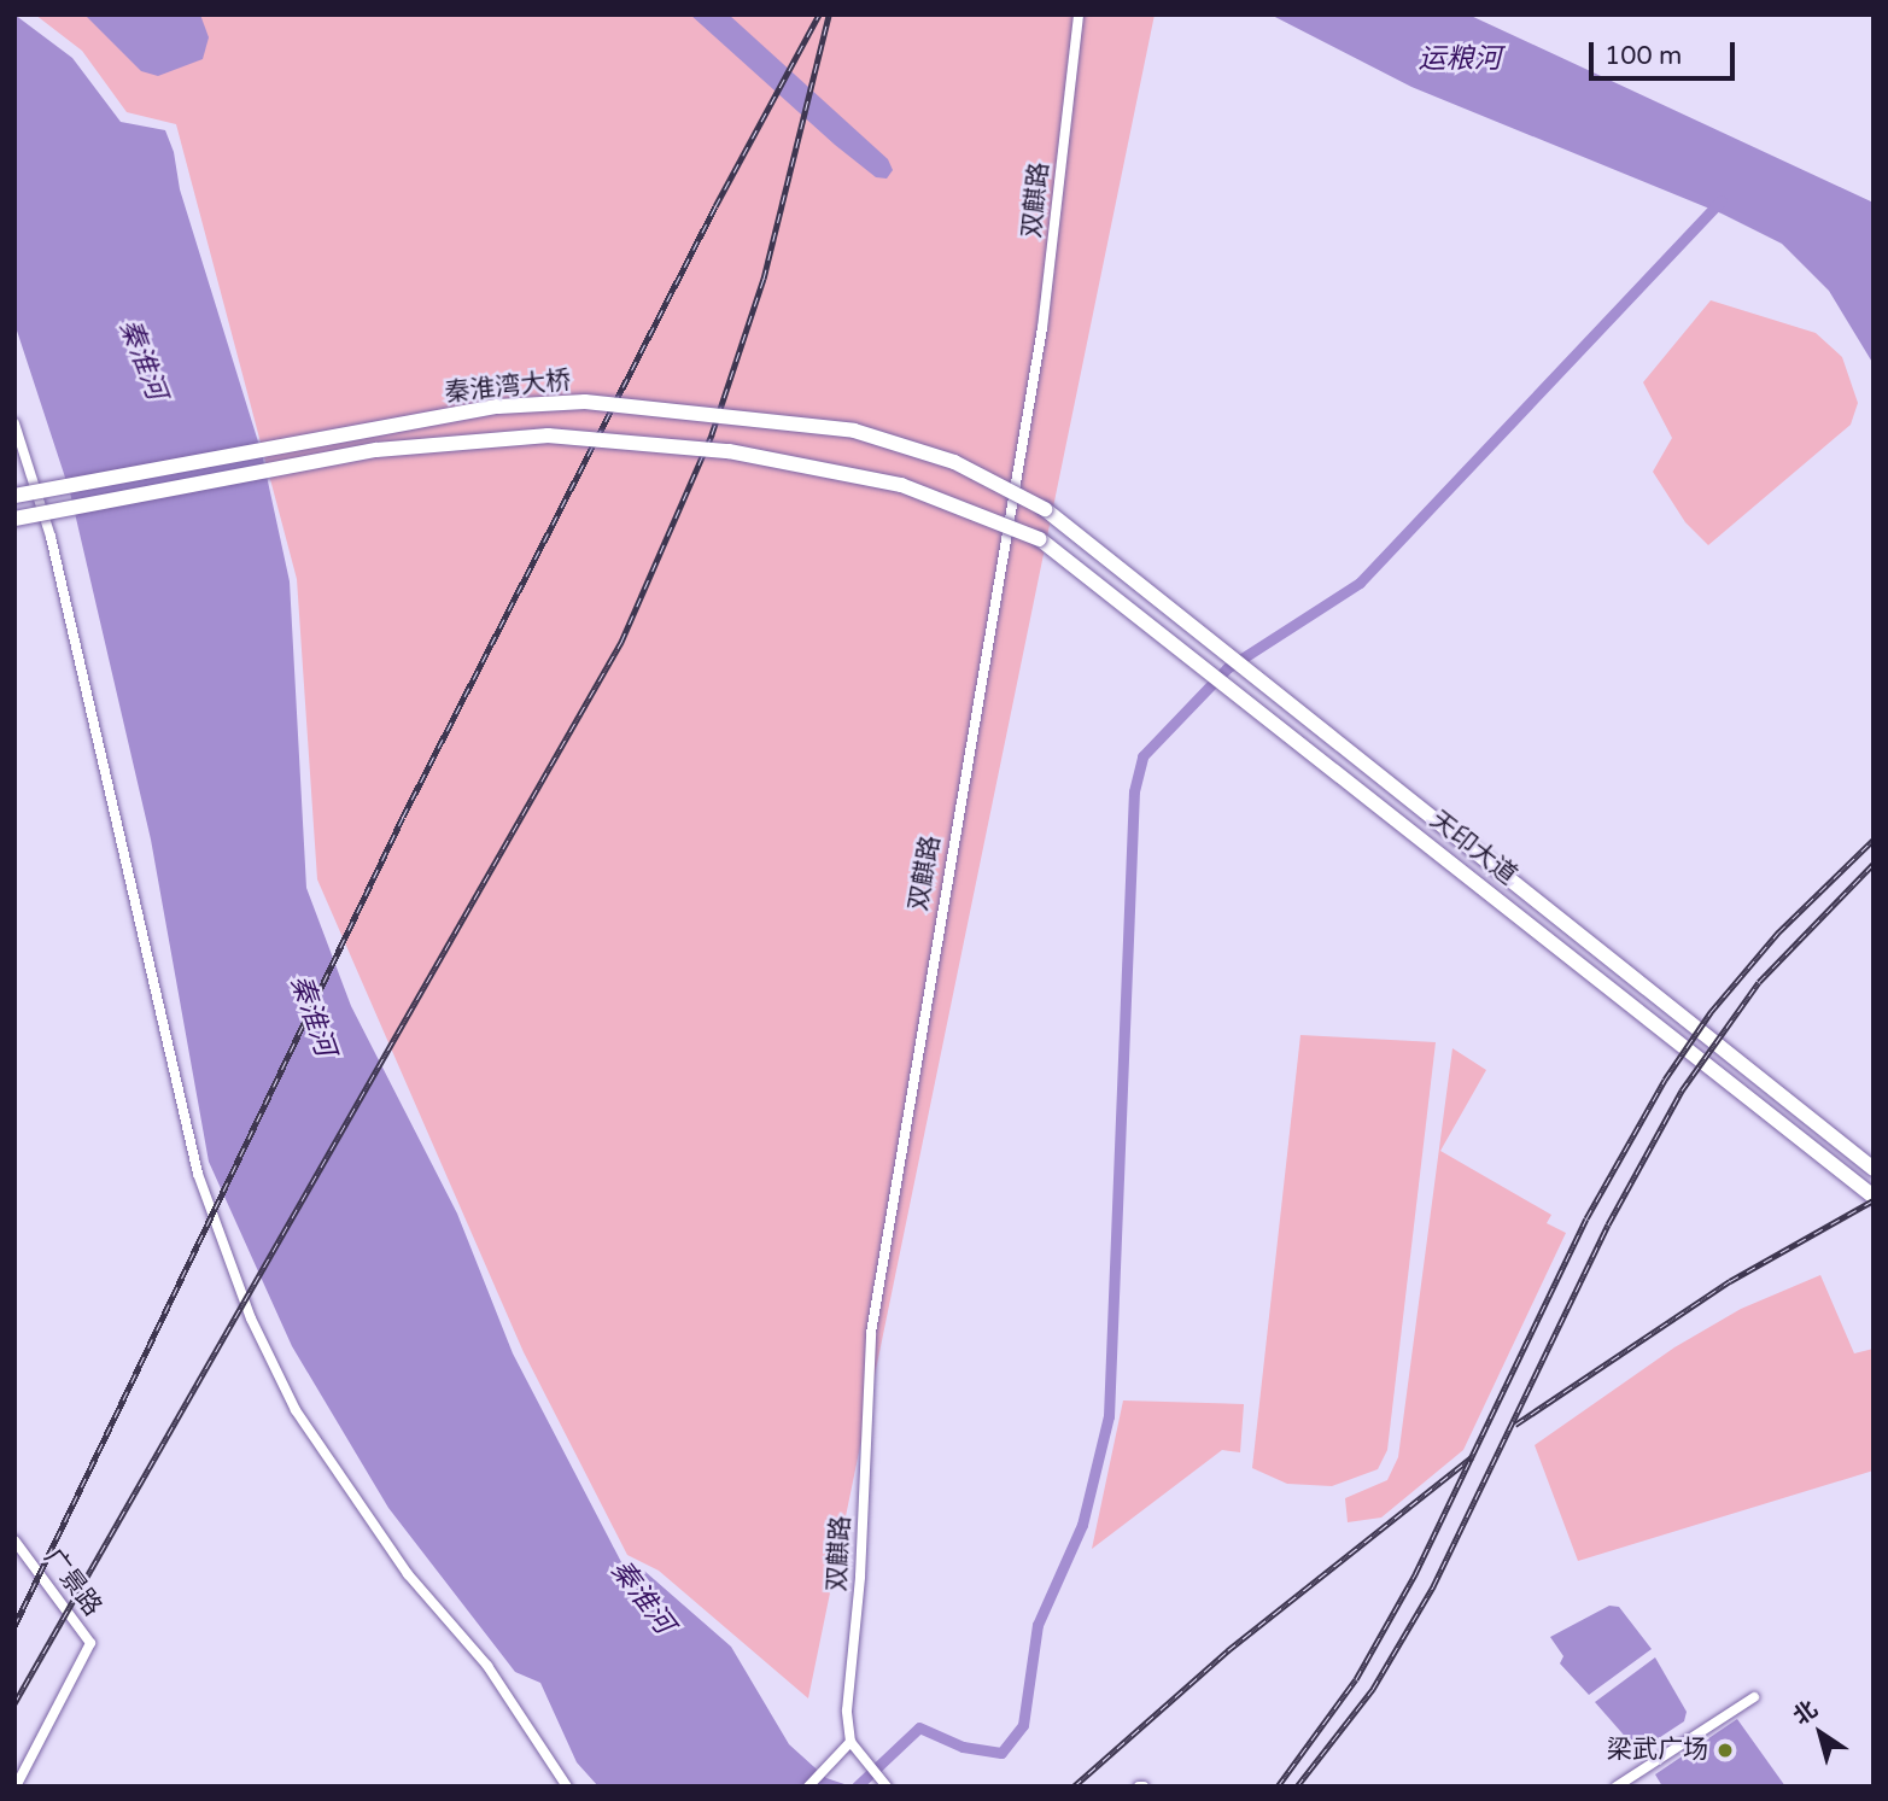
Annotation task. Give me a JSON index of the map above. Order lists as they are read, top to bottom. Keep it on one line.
{"streets":{"main road":["秦淮湾大桥","天印大道"],"street":["双麒路","广景路"]},"crossings":[["秦淮湾大桥","天印大道"]],"water":["运粮河","秦淮河"],"places":["梁武广场"],"scale_bar":"100 m","north":"top left"}
